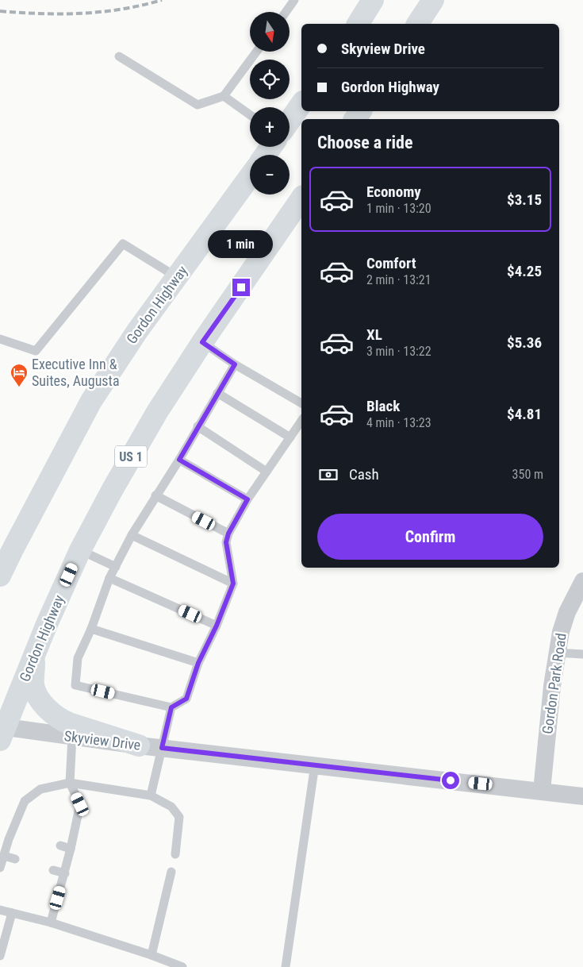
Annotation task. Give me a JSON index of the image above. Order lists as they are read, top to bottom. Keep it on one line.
{"streets":{"highway":["Gordon Highway","US 1"],"street":["Gordon Park Road","Skyview Drive"]},"crossings":[["Gordon Highway","Skyview Drive"],["Gordon Park Road","Skyview Drive"]],"places":{"hotel":["Executive Inn & Suites, Augusta"]},"north":"bottom","page":{"map_buttons":["+","−"],"banner":["Skyview Drive","Gordon Highway"],"heading":"Choose a ride","list":[{"name":"Economy","note":"1 min · 13:20","value":"$3.15"},{"name":"Comfort","note":"2 min · 13:21","value":"$4.25"},{"name":"XL","note":"3 min · 13:22","value":"$5.36"},{"name":"Black","note":"4 min · 13:23","value":"$4.81"}],"bubble":"1 min","pay":["Cash","350 m"],"buttons":"Confirm"}}
